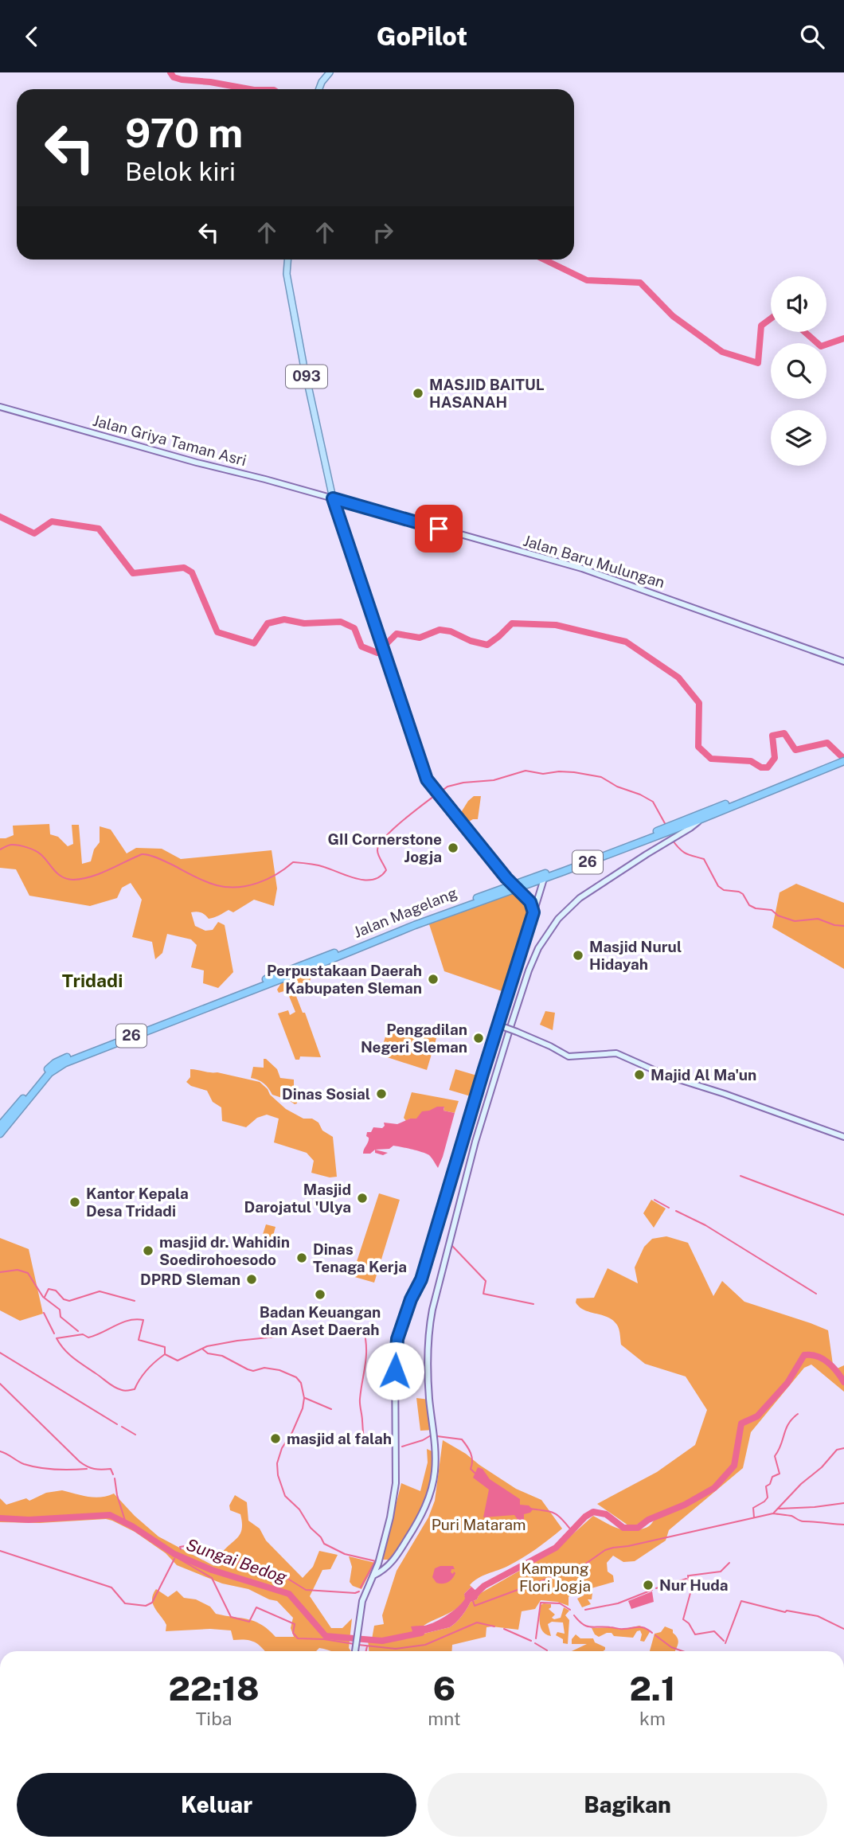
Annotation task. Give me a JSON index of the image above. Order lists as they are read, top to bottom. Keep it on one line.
{"streets":{"highway":["26","Jalan Magelang"],"main road":["093","Jalan Griya Taman Asri","Jalan Baru Mulungan"]},"crossings":[["093","Jalan Griya Taman Asri"],["093","Jalan Baru Mulungan"],["093","Jalan Magelang"],["Jalan Griya Taman Asri","Jalan Baru Mulungan"]],"districts":["Tridadi"],"water":["Sungai Bedog"],"parks":["Puri Mataram","Kampung Flori Jogja"],"places":["MASJID BAITUL HASANAH","GII Cornerstone Jogja","Masjid Nurul Hidayah","Perpustakaan Daerah Kabupaten Sleman","Pengadilan Negeri Sleman","Majid Al Ma'un","Dinas Sosial","Masjid Darojatul 'Ulya","Kantor Kepala Desa Tridadi","masjid dr. Wahidin Soedirohoesodo","Dinas Tenaga Kerja","DPRD Sleman","Badan Keuangan dan Aset Daerah","masjid al falah","Nur Huda"],"page":{"header":"GoPilot","turn":["970 m","Belok kiri"],"eta":["22:18","Tiba","6","mnt","2.1","km"],"buttons":["Keluar","Bagikan"]}}
